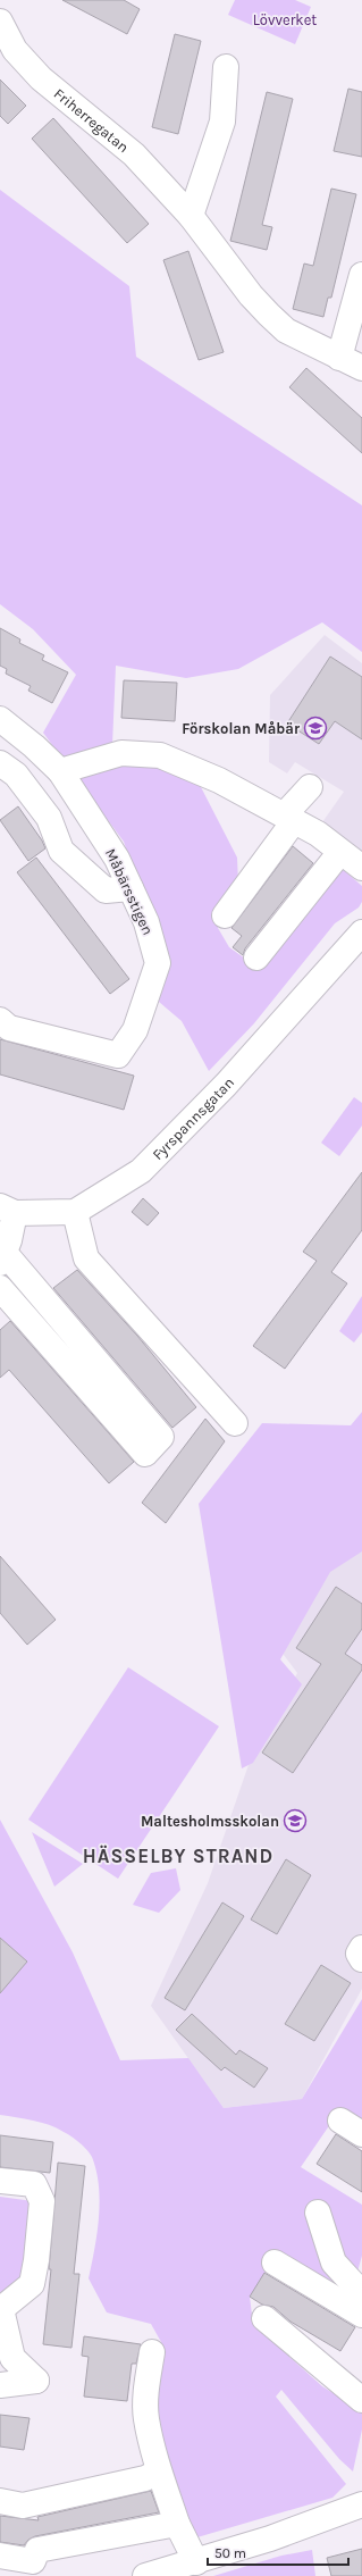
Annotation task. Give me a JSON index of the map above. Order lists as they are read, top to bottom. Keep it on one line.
{"streets":{"street":["Friherregatan","Måbärsstigen","Fyrspannsgatan"]},"districts":["HÄSSELBY STRAND"],"parks":["Lövverket"],"places":{"school or university":["Förskolan Måbär","Maltesholmsskolan"]},"scale_bar":"50 m"}
